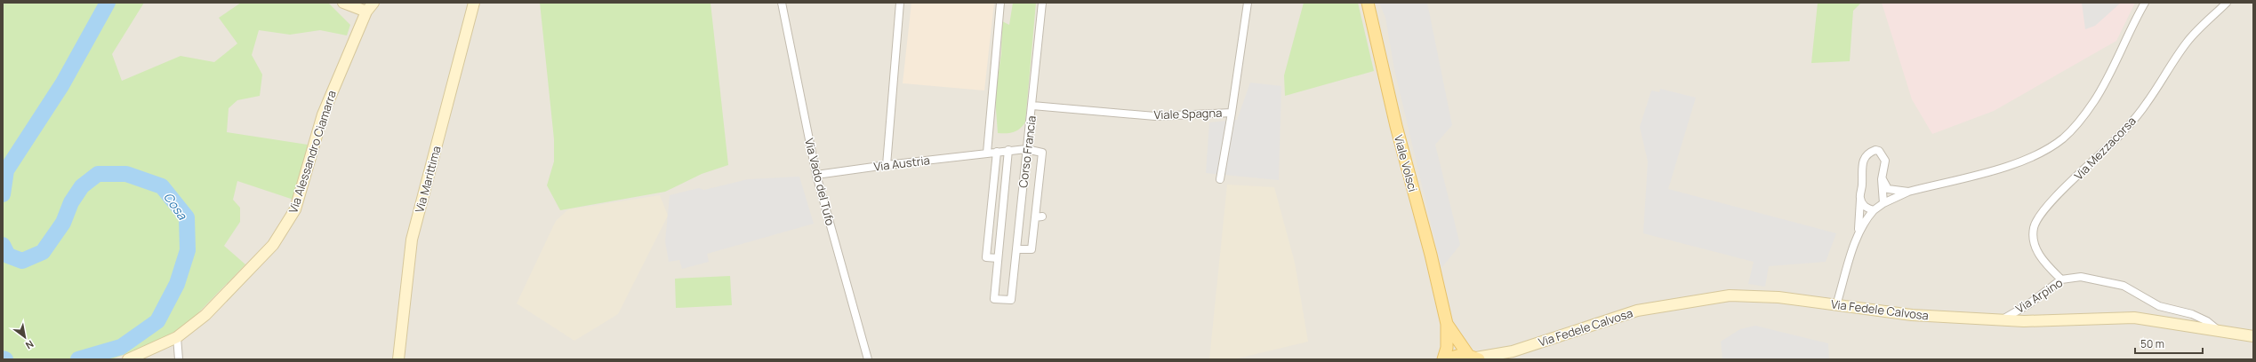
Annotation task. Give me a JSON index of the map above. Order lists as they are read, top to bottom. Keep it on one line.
{"streets":{"main road":["Viale Volsci"],"street":["Viale Spagna","Via Mezzacorsa","Via Alessandro Ciamarra","Corso Francia","Via Austria","Via Marittima","Via Vado del Tufo","Via Arpino","Via Fedele Calvosa"]},"crossings":[["Viale Spagna","Corso Francia"],["Via Mezzacorsa","Via Arpino"],["Corso Francia","Via Austria"],["Via Austria","Via Vado del Tufo"],["Viale Volsci","Via Fedele Calvosa"],["Via Arpino","Via Fedele Calvosa"]],"water":["Cosa"],"scale_bar":"50 m","north":"bottom right"}
